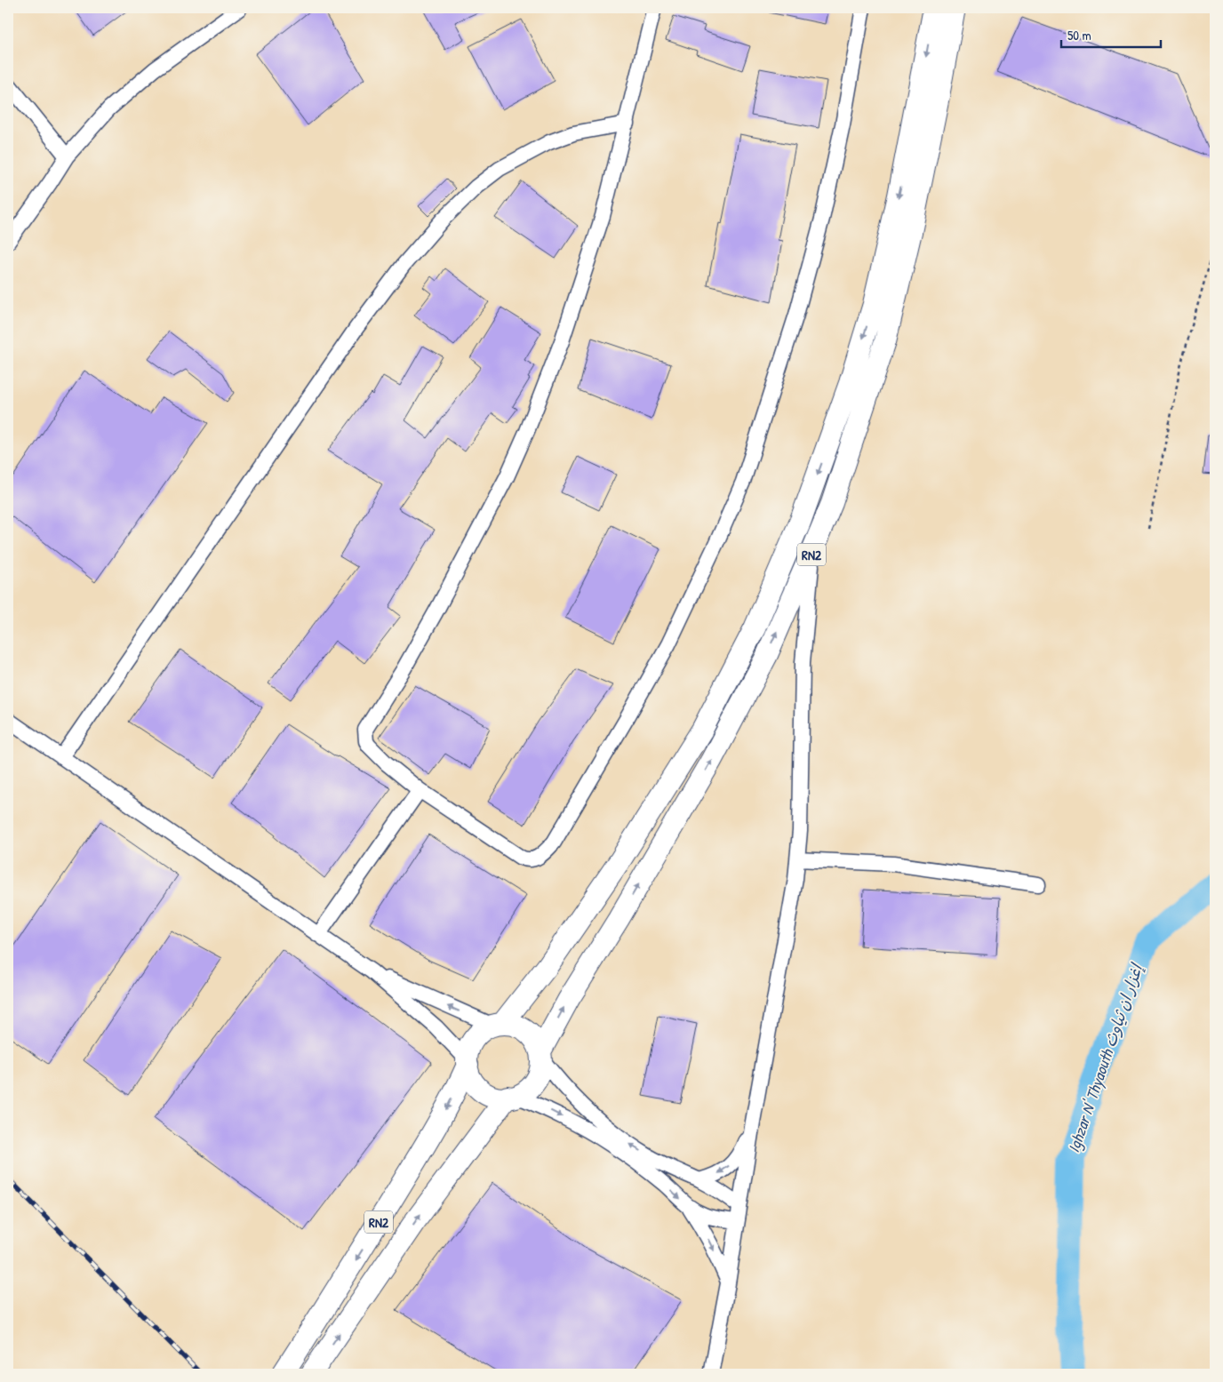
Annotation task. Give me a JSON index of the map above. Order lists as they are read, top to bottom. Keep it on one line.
{"streets":{"highway":["RN2"]},"water":["Ighzar N' Thyaouth إغزار ان ثياوث"],"scale_bar":"50 m"}
